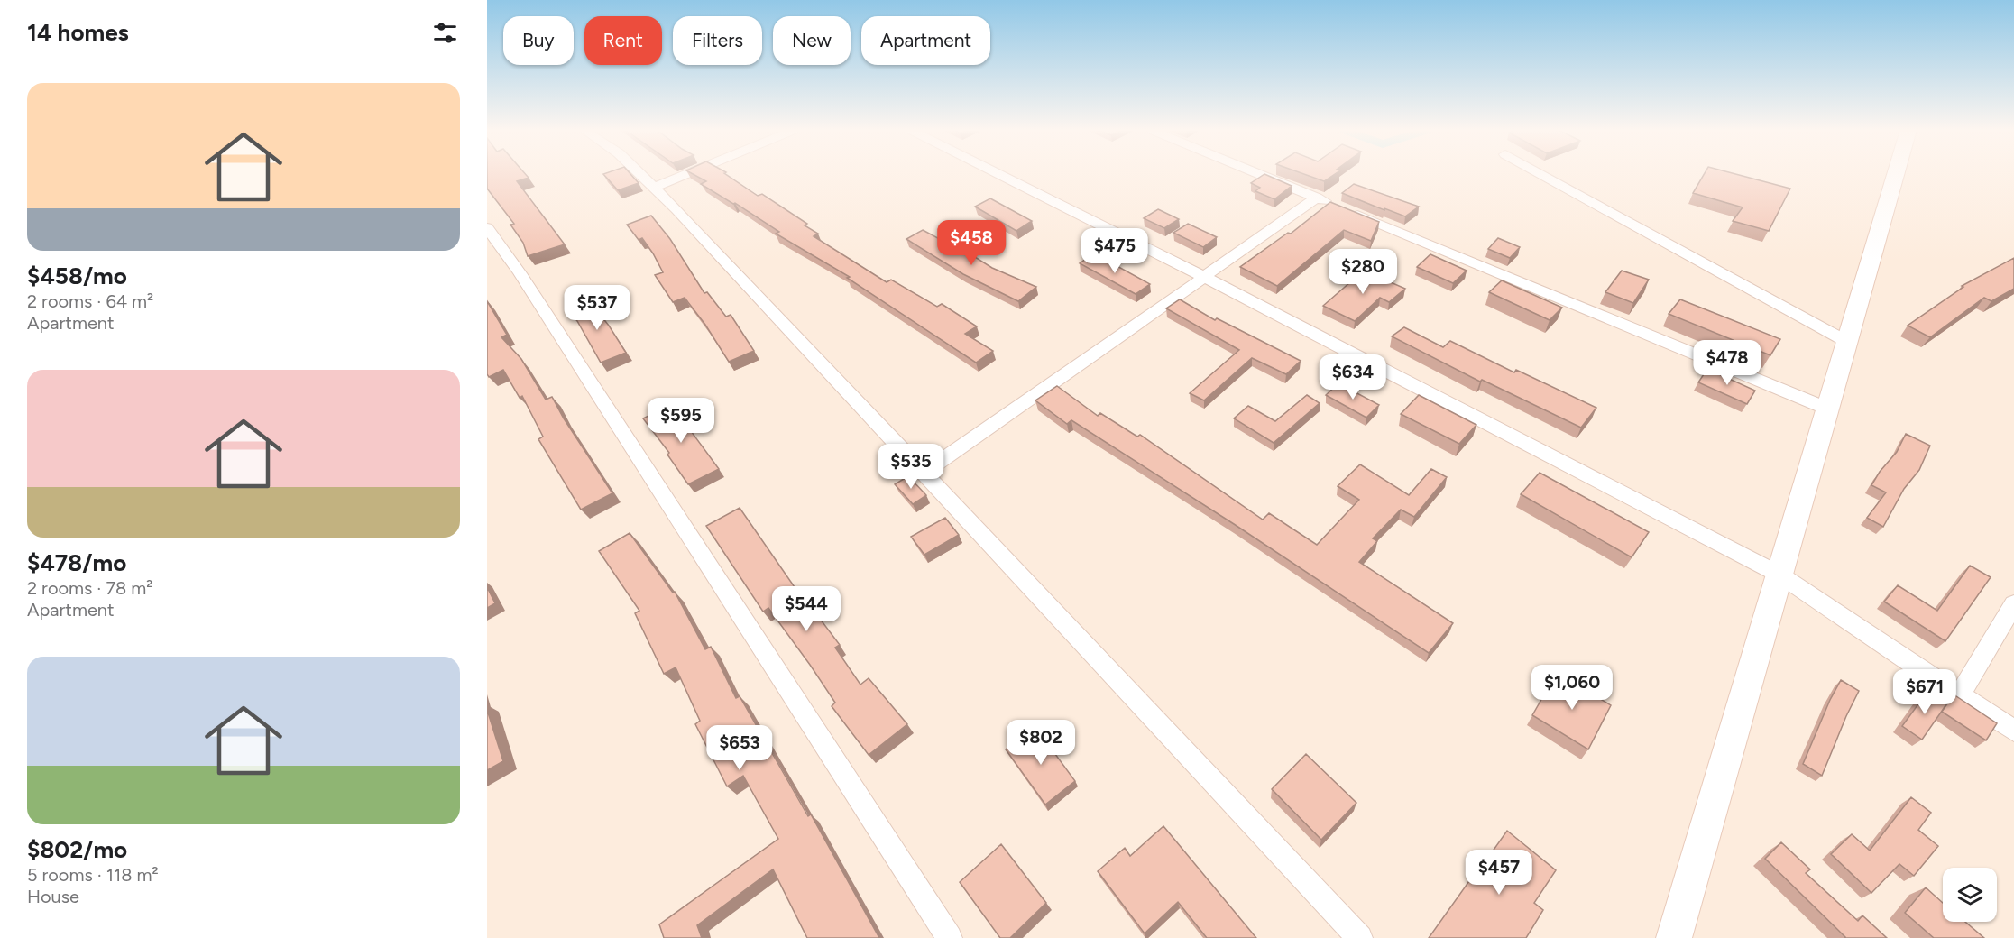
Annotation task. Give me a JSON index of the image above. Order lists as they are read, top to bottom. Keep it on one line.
{"page":{"heading":"14 homes","chip":["Buy","Rent","Filters","New","Apartment"],"list":[{"name":"$458/mo","note":"2 rooms · 64 m² · Apartment"},{"name":"$478/mo","note":"2 rooms · 78 m² · Apartment"},{"name":"$802/mo","note":"5 rooms · 118 m² · House"}],"price":["$458","$475","$280","$537","$478","$634","$595","$535","$544","$1,060","$671","$802","$653","$457"]}}
